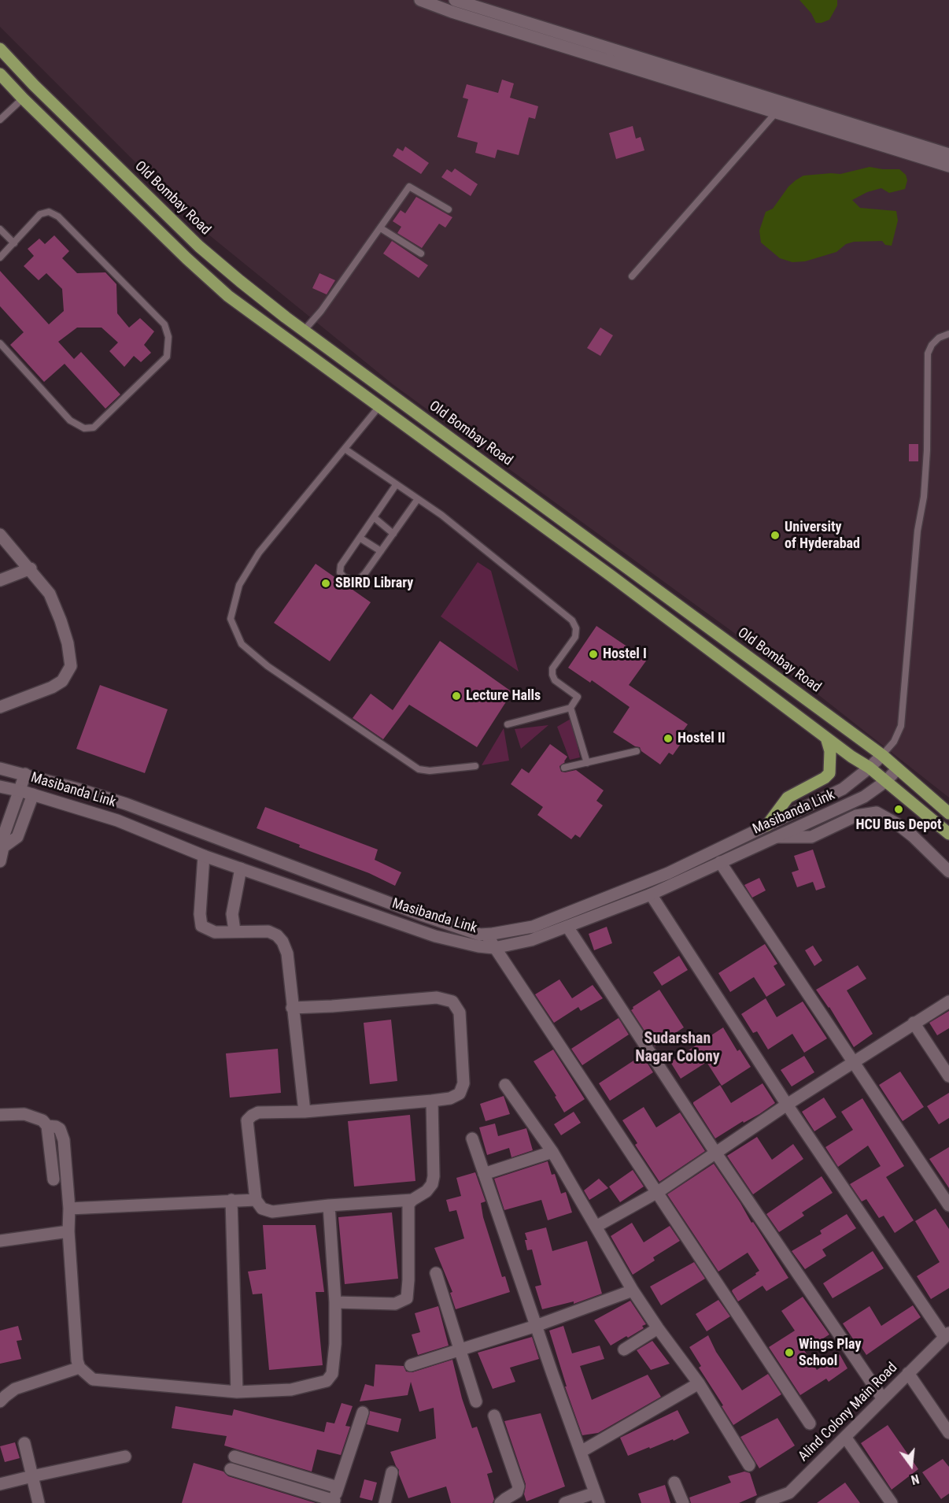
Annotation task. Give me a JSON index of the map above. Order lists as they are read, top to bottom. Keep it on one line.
{"streets":{"main road":["Old Bombay Road"],"street":["Masibanda Link","Alind Colony Main Road"]},"crossings":[["Old Bombay Road","Masibanda Link"]],"districts":["Sudarshan Nagar Colony"],"places":["University of Hyderabad","SBIRD Library","Hostel I","Lecture Halls","Hostel II","HCU Bus Depot","Wings Play School"],"north":"bottom"}
